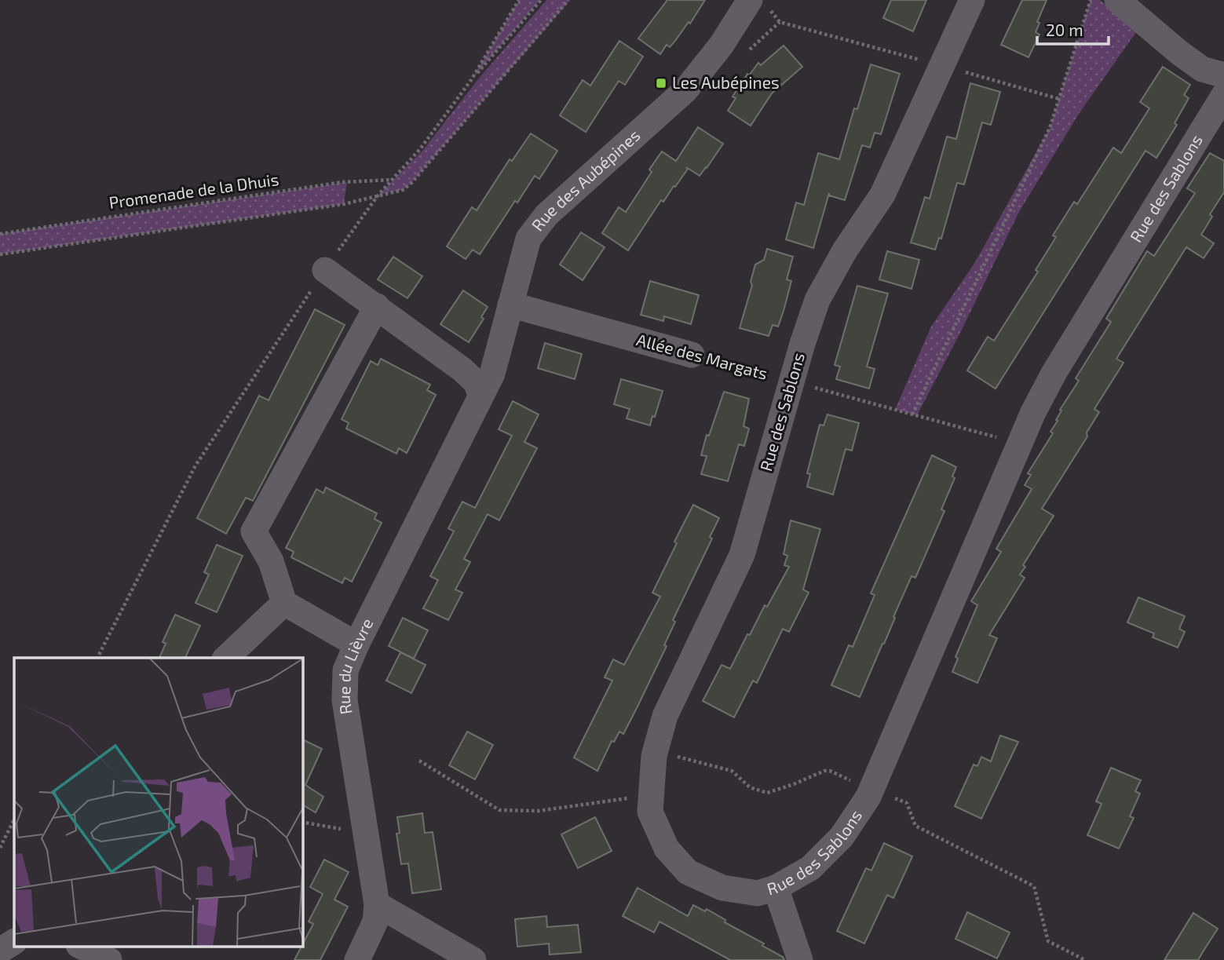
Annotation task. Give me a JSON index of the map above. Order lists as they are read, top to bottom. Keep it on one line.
{"streets":{"street":["Rue des Aubépines","Rue des Sablons","Allée des Margats","Rue du Lièvre"],"path":["Promenade de la Dhuis"]},"crossings":[["Rue des Aubépines","Allée des Margats"],["Rue des Aubépines","Rue du Lièvre"],["Rue des Sablons","Allée des Margats"]],"places":{"transit":["Les Aubépines"]},"scale_bar":"20 m"}
